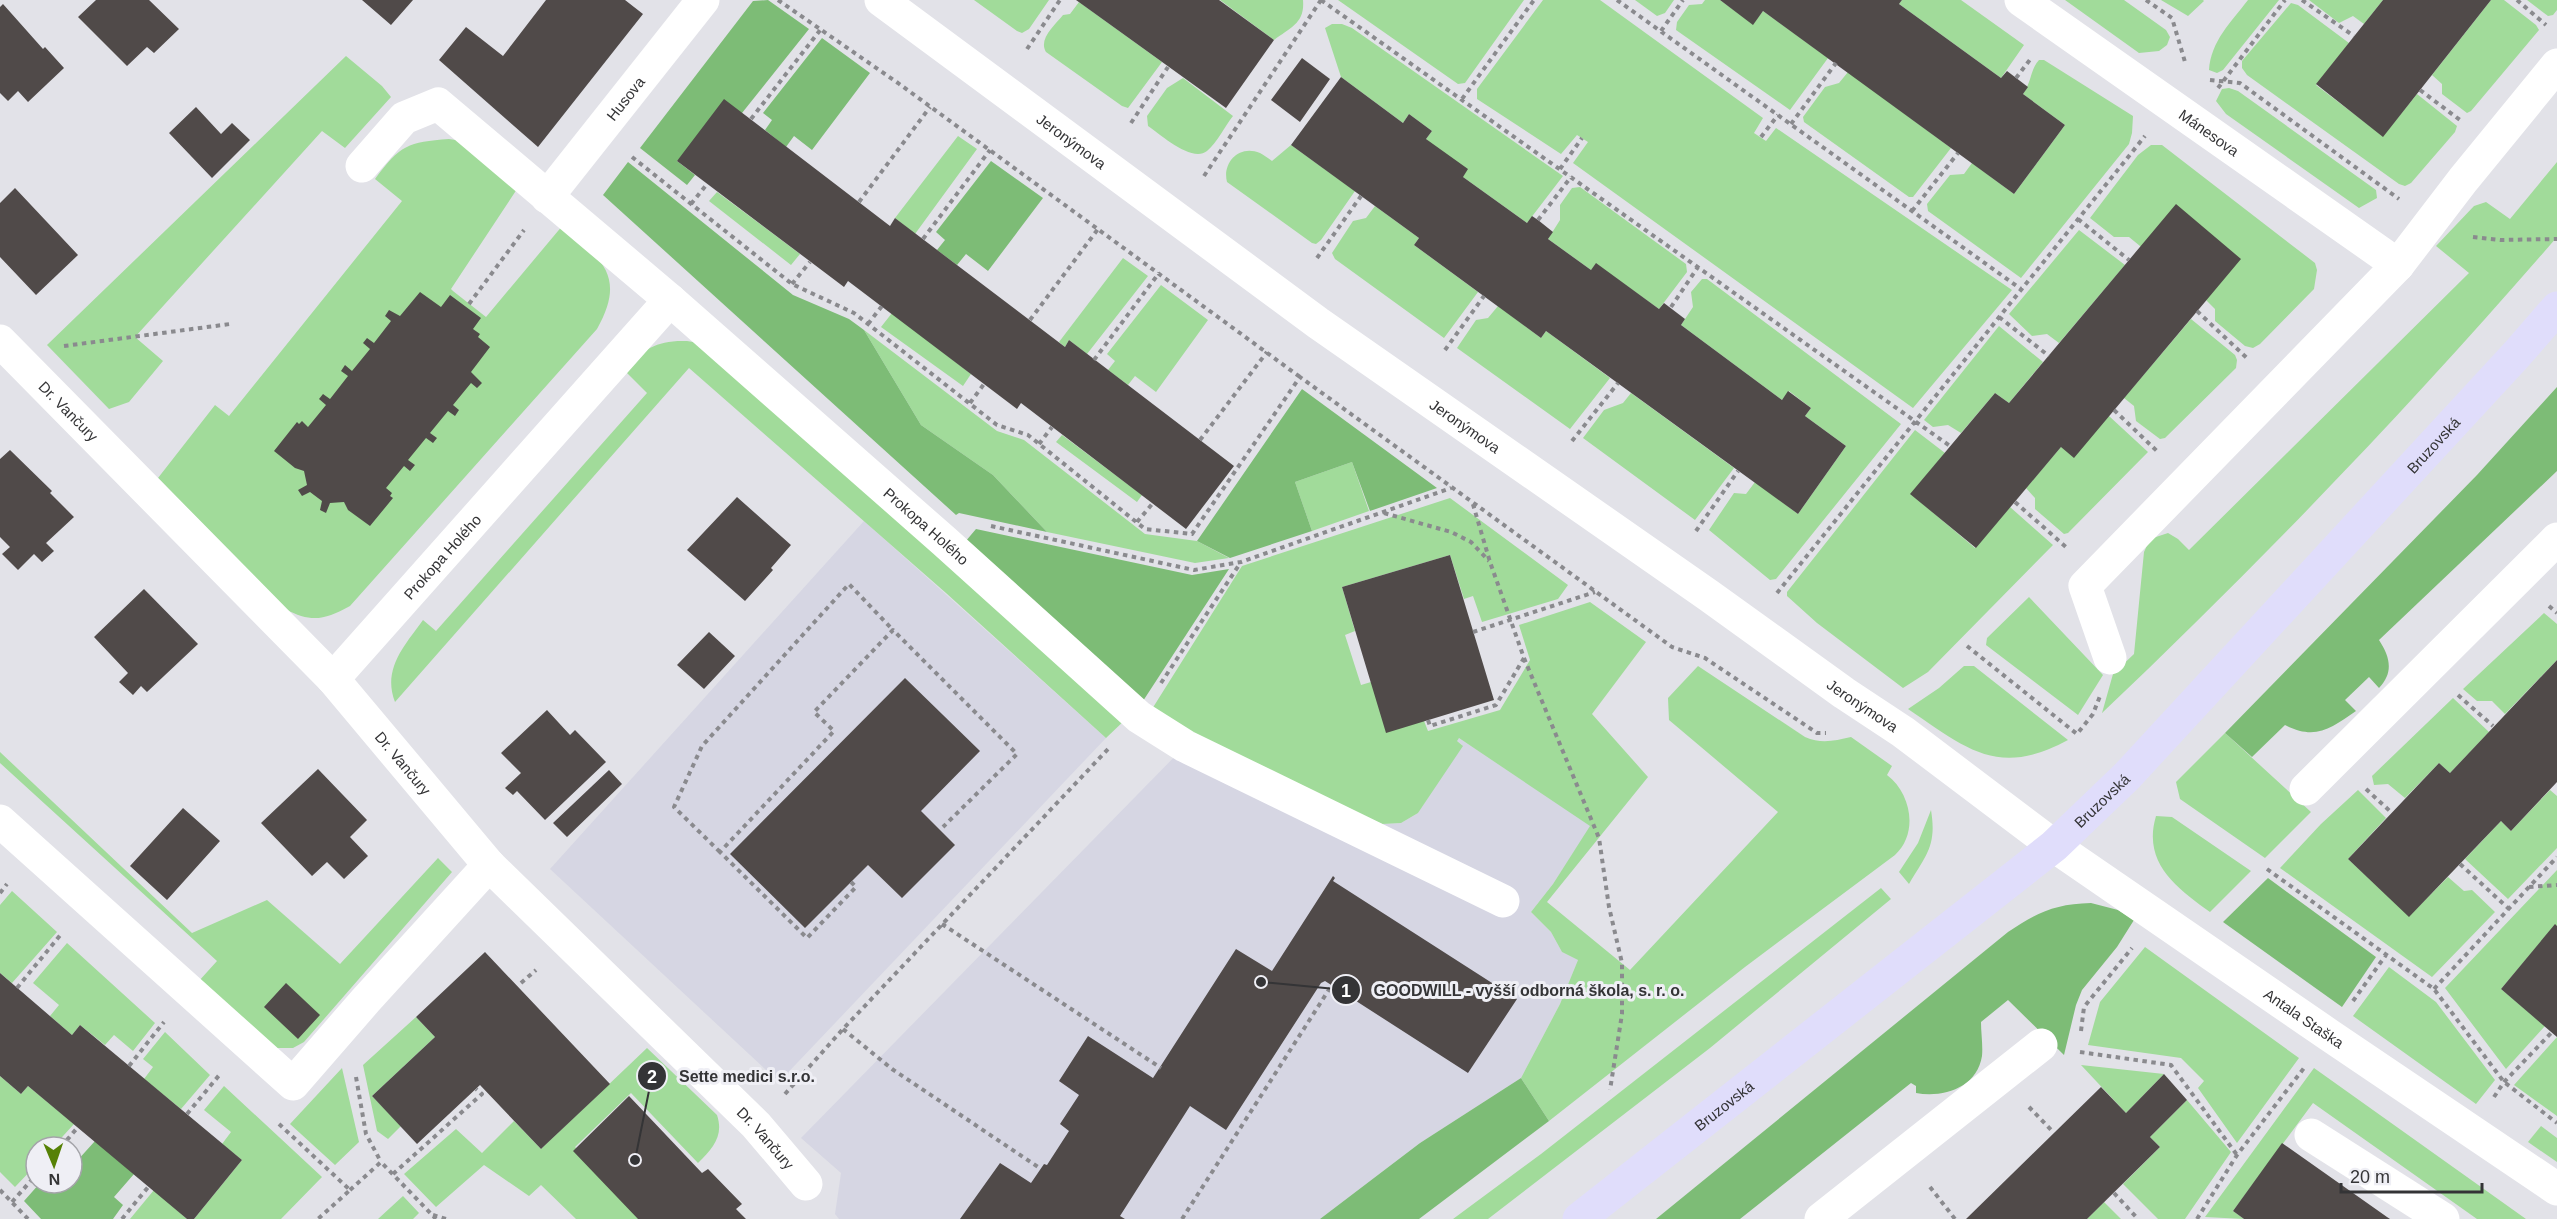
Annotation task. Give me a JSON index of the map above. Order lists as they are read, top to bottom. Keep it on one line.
{"streets":{"main road":["Bruzovská"],"street":["Husova","Mánesova","Jeronýmova","Dr. Vančury","Prokopa Holého","Antala Staška"]},"crossings":[["Husova","Prokopa Holého"],["Jeronýmova","Bruzovská"],["Jeronýmova","Antala Staška"],["Dr. Vančury","Prokopa Holého"],["Bruzovská","Antala Staška"]],"places":["GOODWILL - vyšší odborná škola, s. r. o.","Sette medici s.r.o."],"scale_bar":"20 m","north":"bottom"}
